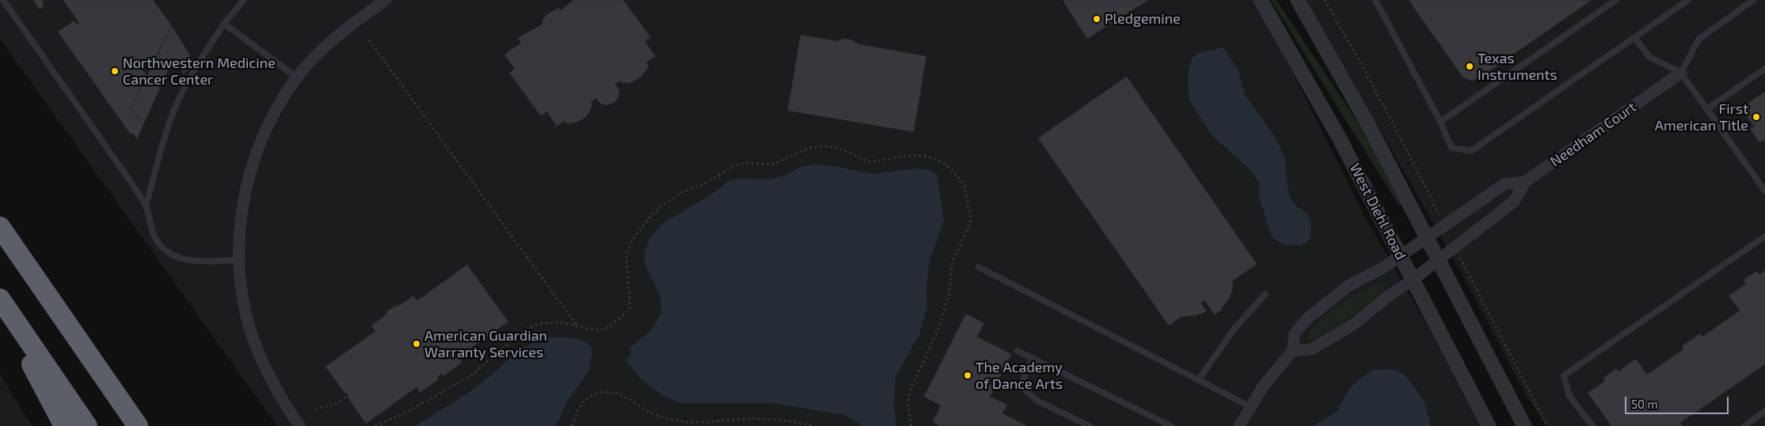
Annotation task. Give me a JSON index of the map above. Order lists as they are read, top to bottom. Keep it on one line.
{"streets":{"street":["Needham Court","West Diehl Road"]},"crossings":[["Needham Court","West Diehl Road"]],"places":["Pledgemine","Texas Instruments","Northwestern Medicine Cancer Center","First American Title","American Guardian Warranty Services","The Academy of Dance Arts"],"scale_bar":"50 m"}
